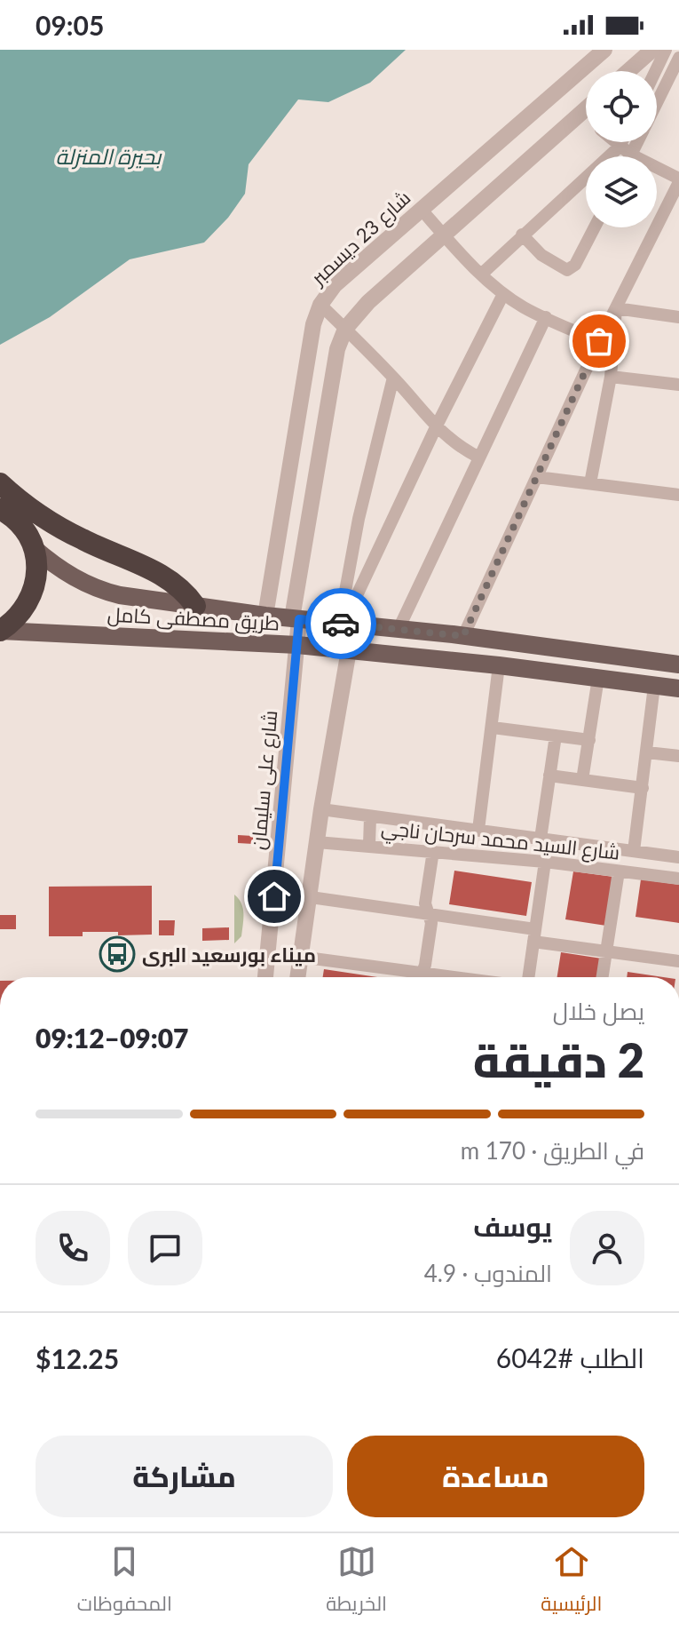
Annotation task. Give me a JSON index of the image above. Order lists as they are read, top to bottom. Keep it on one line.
{"streets":{"main road":["طريق مصطفى كامل"],"street":["شارع 23 ديسمبر","شارع على سليمان","شارع السيد محمد سرحان ناجي"]},"crossings":[["شارع 23 ديسمبر","طريق مصطفى كامل"],["طريق مصطفى كامل","شارع على سليمان"]],"water":["بحيرة المنزلة"],"places":{"bus stop":["ميناء بورسعيد البرى"]},"page":{"status":"09:05","heading":["2 دقيقة","يصل خلال","09:07–09:12"],"panel":["يوسف","المندوب · 4.9","الطلب #6042","$12.25"],"bar":"في الطريق · 170 m","buttons":["مساعدة","مشاركة"],"tabs":["الرئيسية","الخريطة","المحفوظات"]}}
